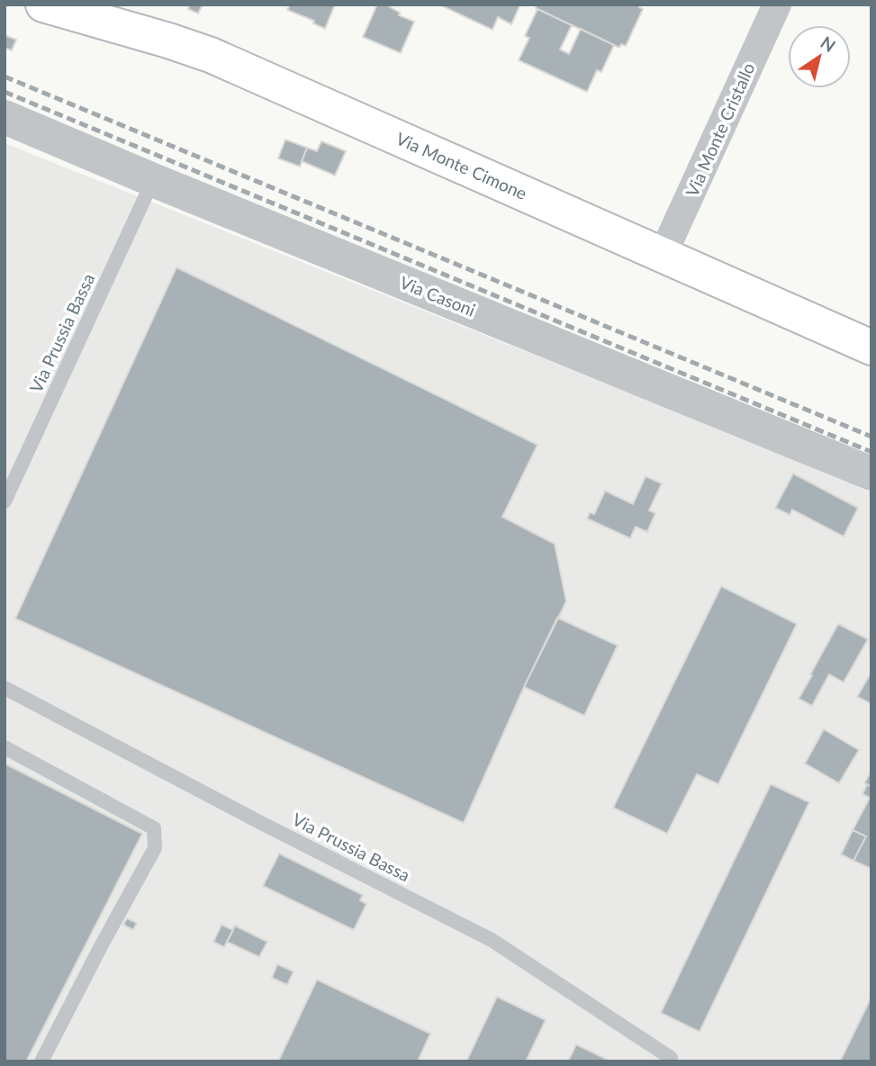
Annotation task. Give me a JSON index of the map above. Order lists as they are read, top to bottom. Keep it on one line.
{"streets":{"main road":["Via Monte Cimone"],"street":["Via Monte Cristallo","Via Casoni"],"lane":["Via Prussia Bassa"]},"crossings":[["Via Monte Cristallo","Via Monte Cimone"],["Via Casoni","Via Prussia Bassa"]],"north":"top right"}
